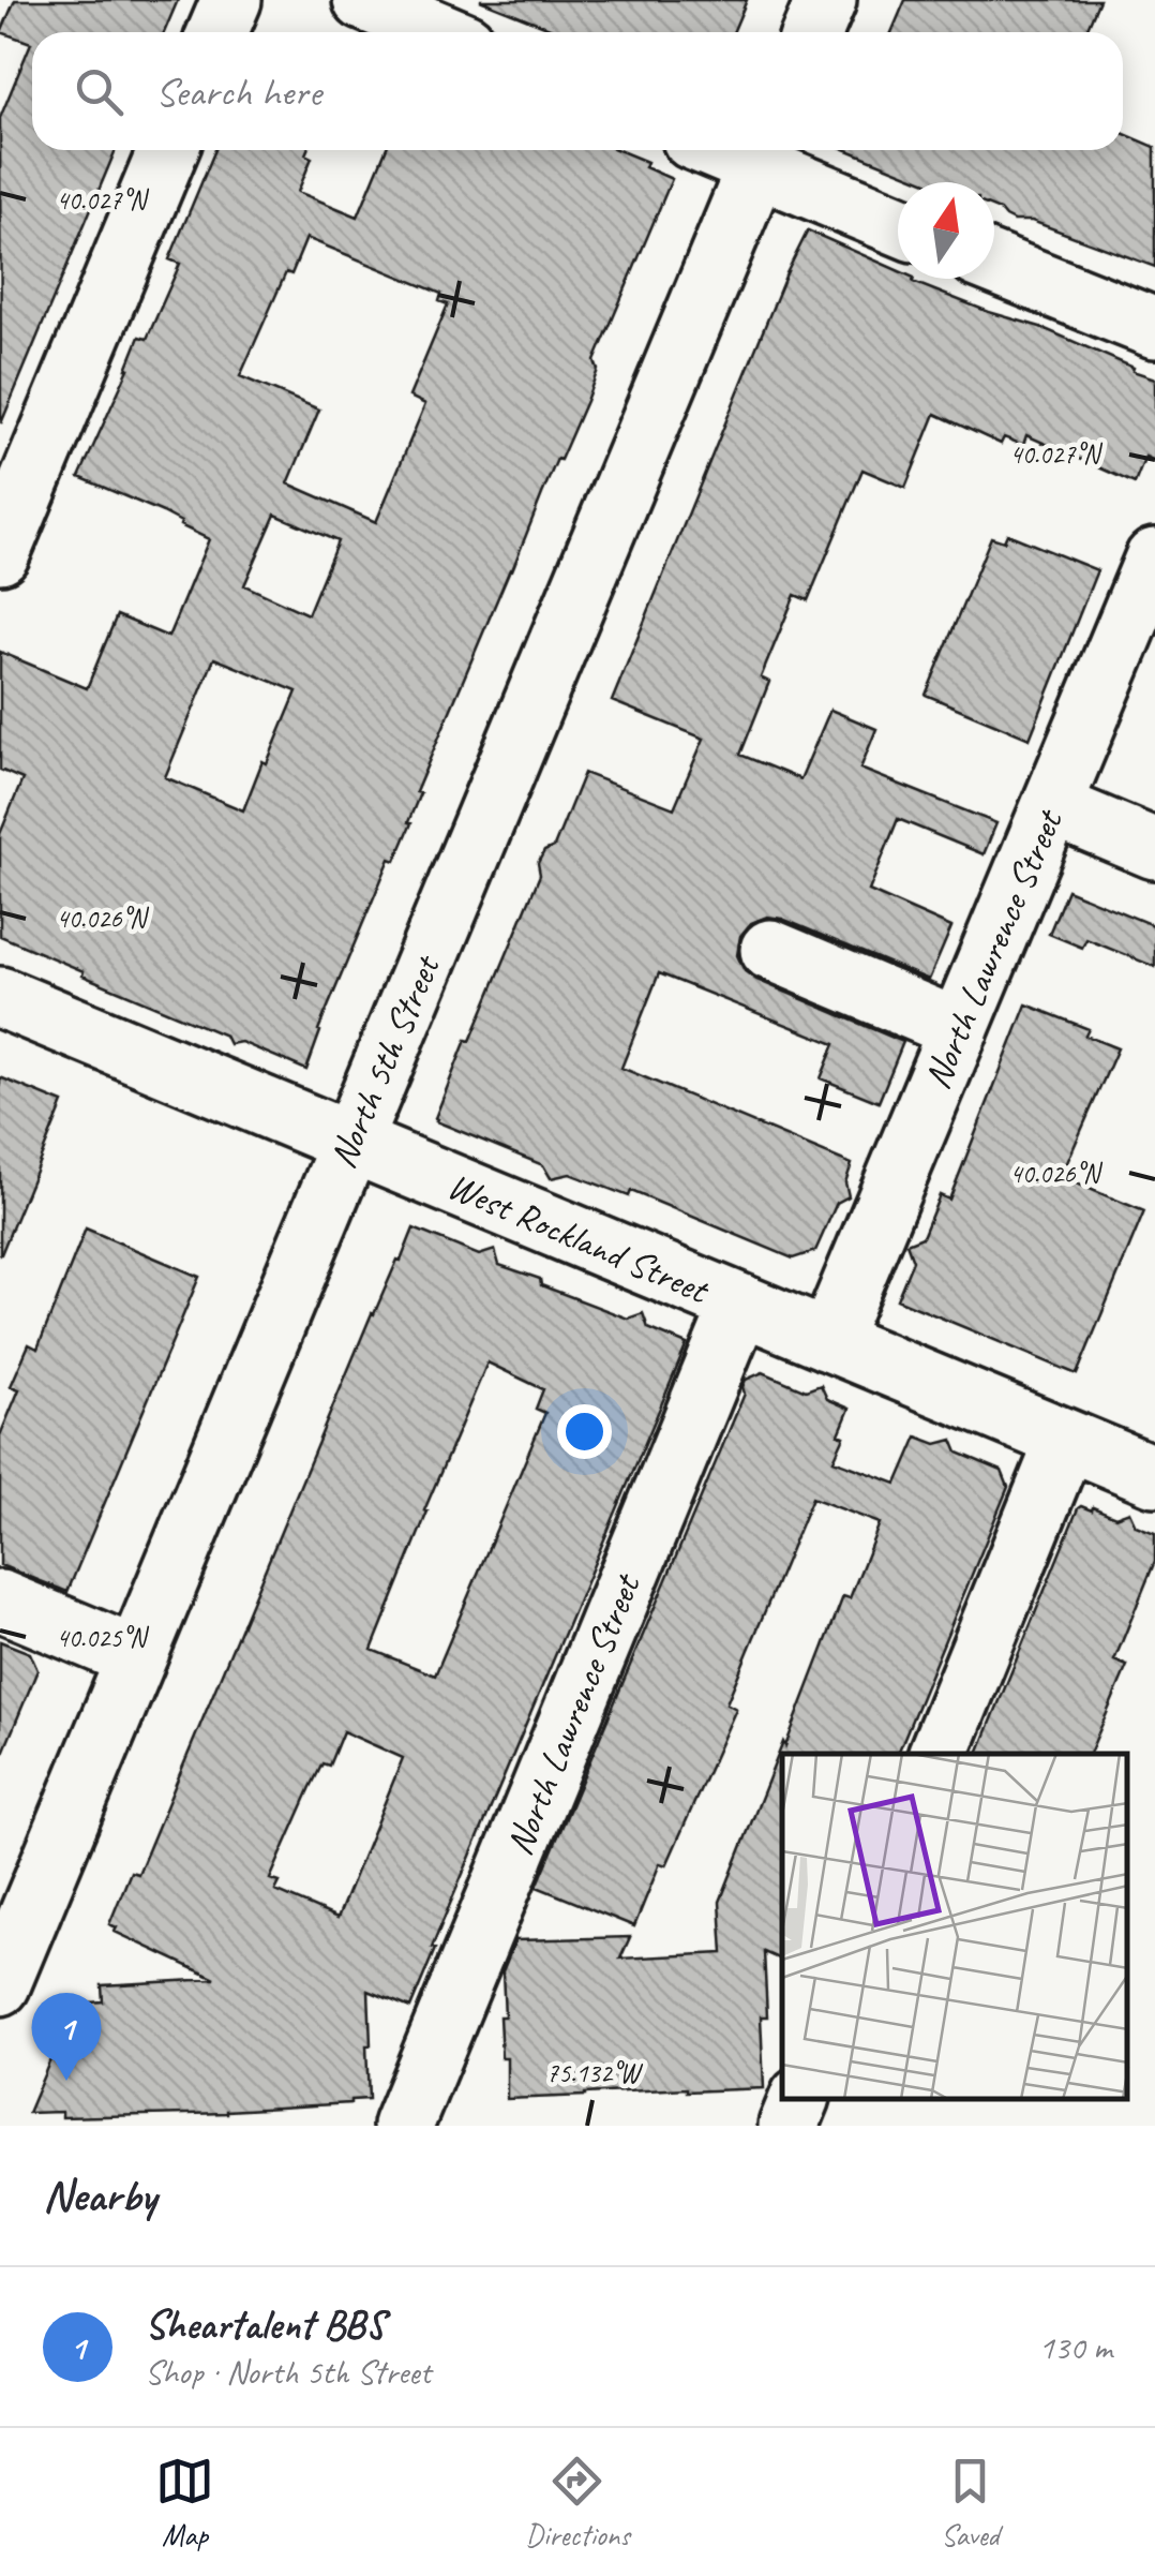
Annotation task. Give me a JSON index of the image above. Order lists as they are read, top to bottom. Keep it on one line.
{"streets":{"street":["North Lawrence Street","North 5th Street","West Rockland Street"]},"crossings":[["North Lawrence Street","West Rockland Street"],["North 5th Street","West Rockland Street"]],"north":"top","page":{"search":"Search here","pins":"1","heading":"Nearby","list":[{"mark":"1","name":"Sheartalent BBS","note":"Shop · North 5th Street","value":"130 m"}],"nav":["Map","Directions","Saved"]},"coordinates":["40.027°N","40.026°N","40.025°N","75.132°W"]}
